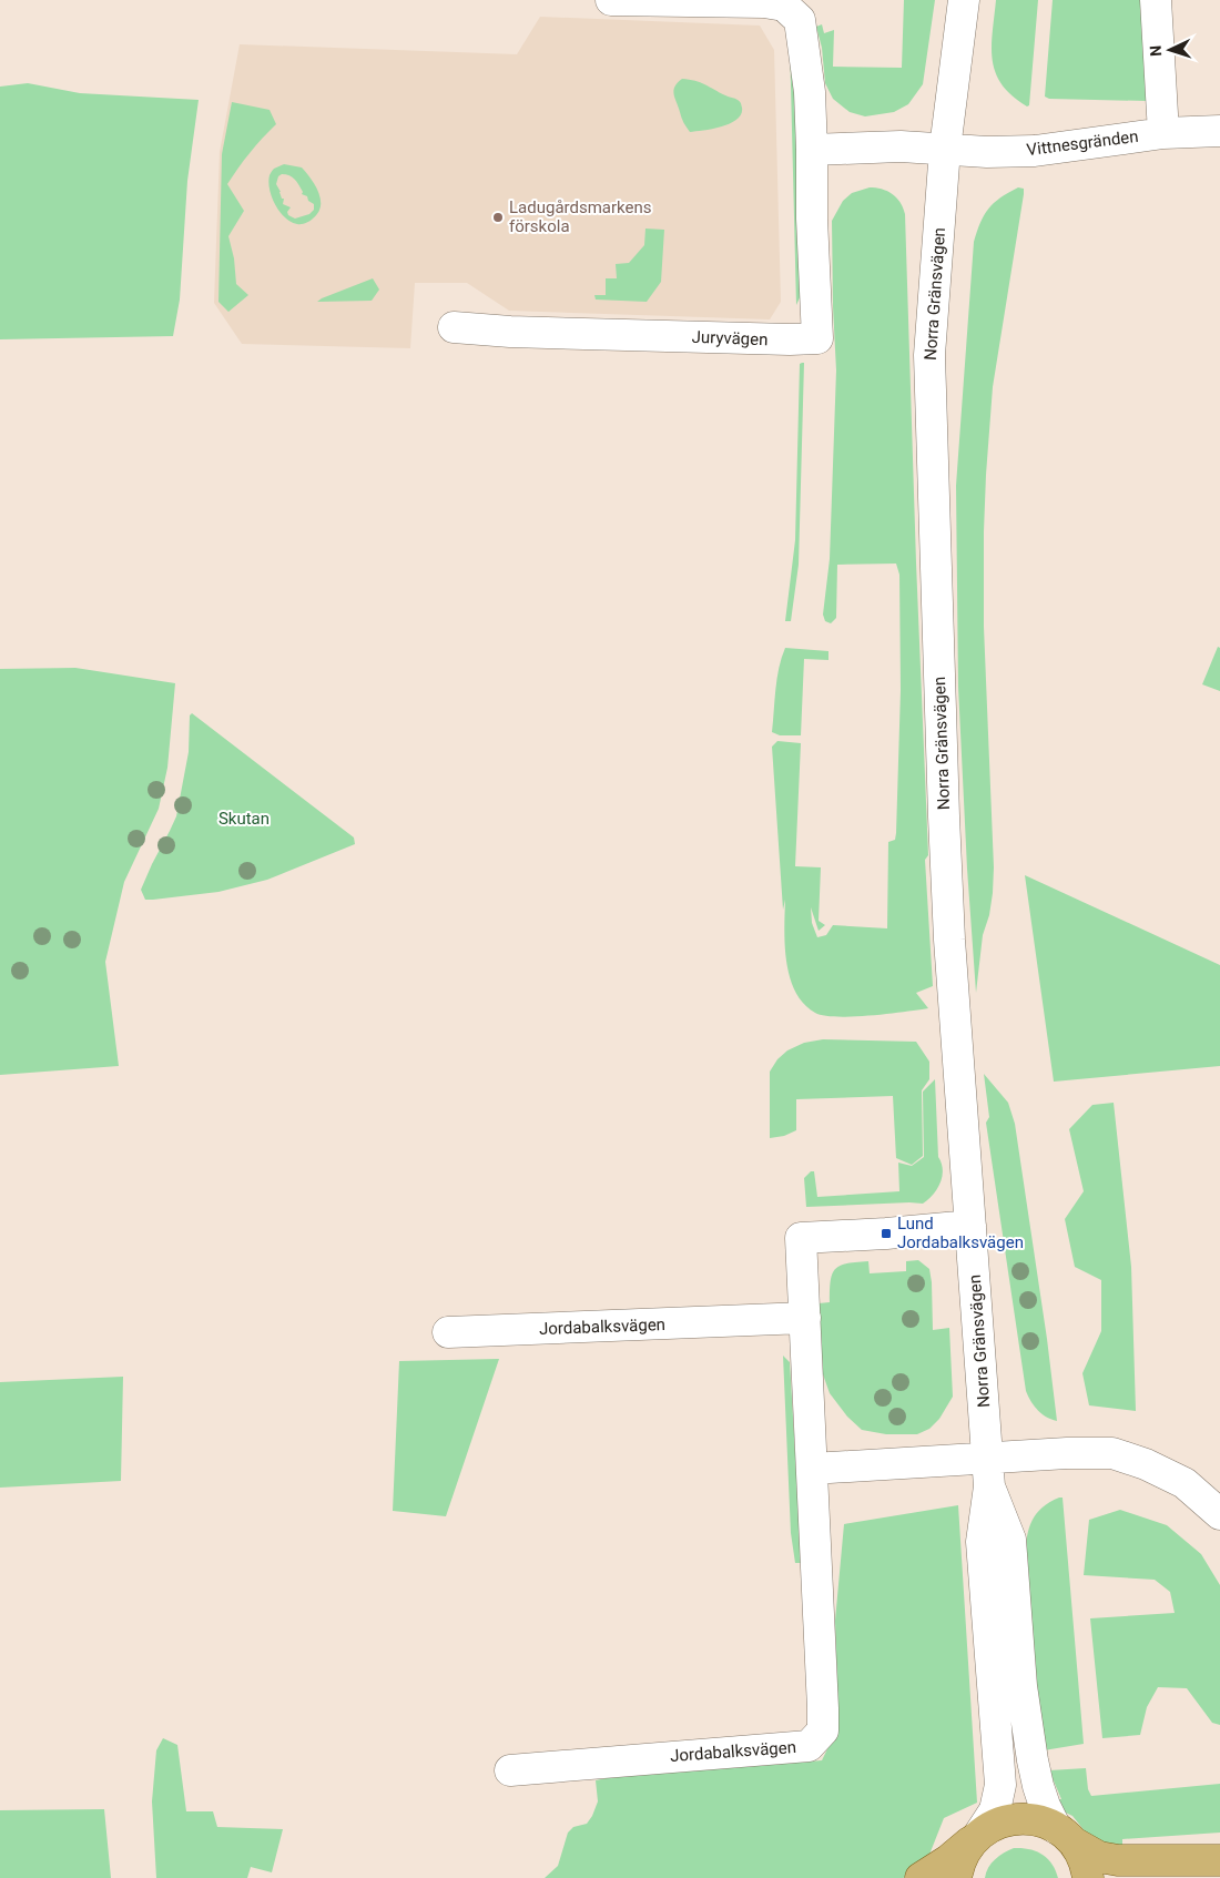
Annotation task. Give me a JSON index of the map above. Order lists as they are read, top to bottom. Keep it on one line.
{"streets":{"street":["Vittnesgränden","Norra Gränsvägen","Juryvägen","Jordabalksvägen"]},"crossings":[["Vittnesgränden","Norra Gränsvägen"]],"parks":["Skutan"],"places":{"other":["Ladugårdsmarkens förskola"],"transit":["Lund Jordabalksvägen"]},"north":"left"}
